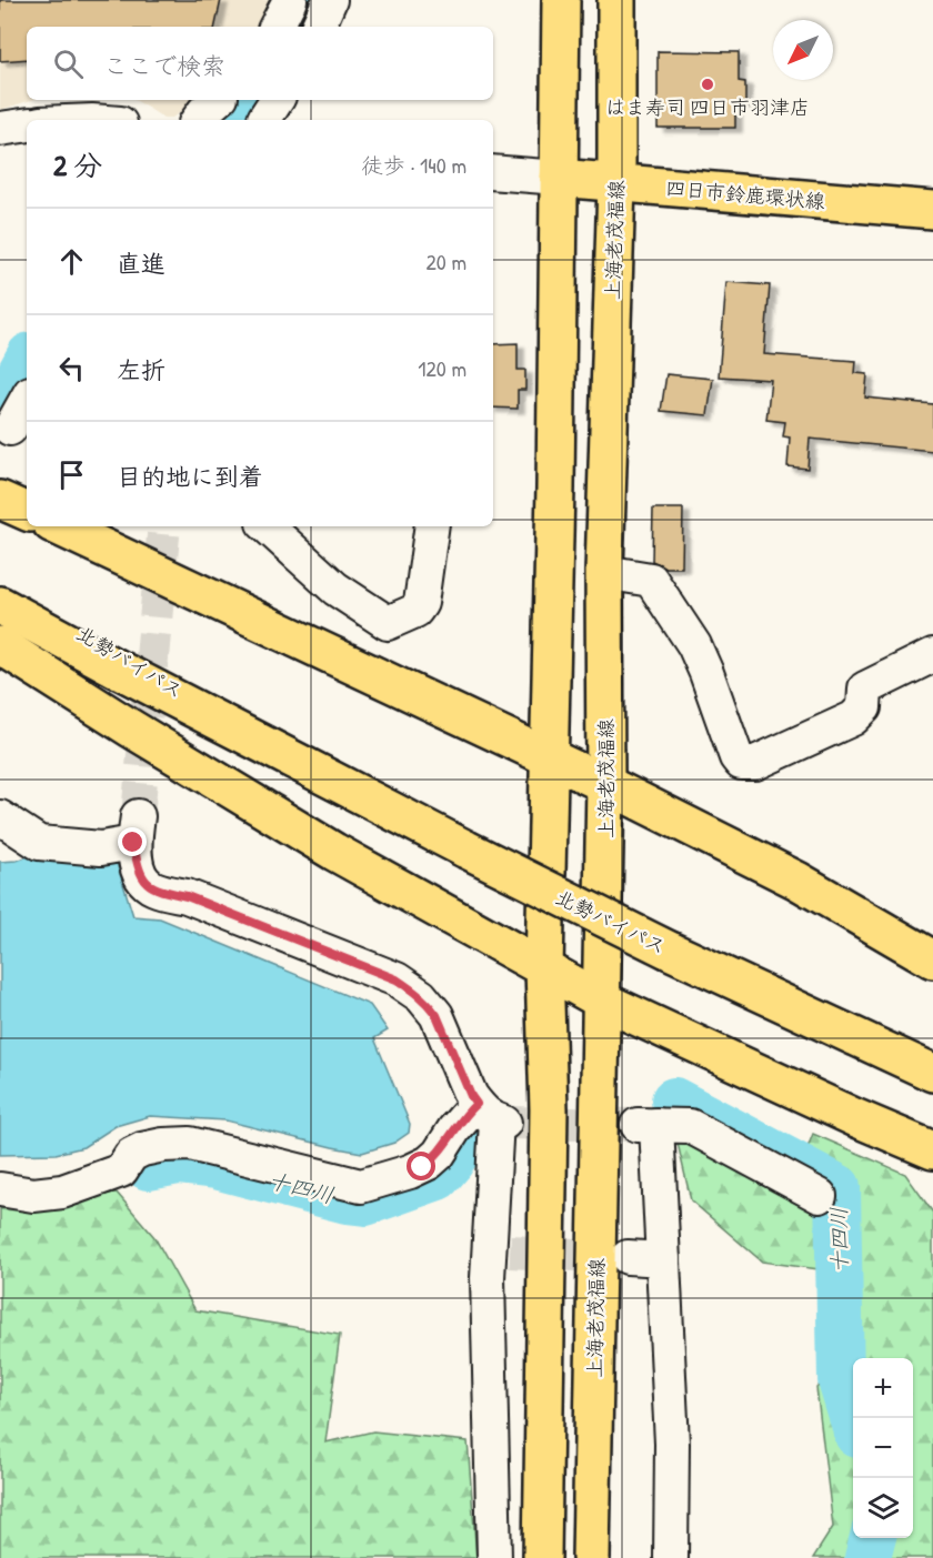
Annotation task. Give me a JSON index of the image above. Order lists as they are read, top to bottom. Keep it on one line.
{"streets":{"main road":["四日市鈴鹿環状線","上海老茂福線","北勢バイパス"]},"crossings":[["四日市鈴鹿環状線","上海老茂福線"]],"water":["十四川"],"places":["はま寿司 四日市羽津店"],"north":"bottom left","page":{"search":"ここで検索","heading":["2 分","徒歩 · 140 m"],"list":[["直進","20 m"],["左折","120 m"],"目的地に到着"],"map_buttons":["+","−"]}}
